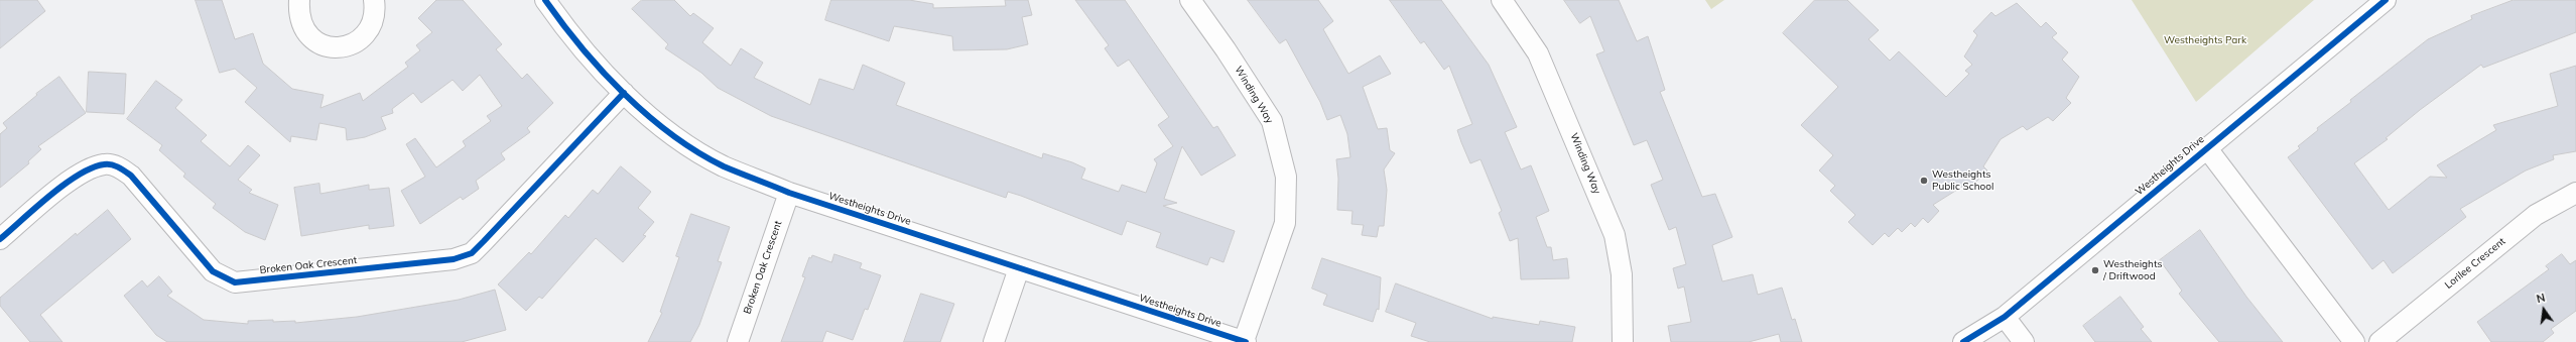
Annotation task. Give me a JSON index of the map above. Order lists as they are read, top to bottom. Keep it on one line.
{"streets":{"street":["Winding Way","Westheights Drive","Lorilee Crescent","Broken Oak Crescent"]},"crossings":[["Winding Way","Westheights Drive"],["Westheights Drive","Broken Oak Crescent"]],"parks":["Westheights Park"],"places":["Westheights Public School","Westheights / Driftwood"],"north":"top"}
